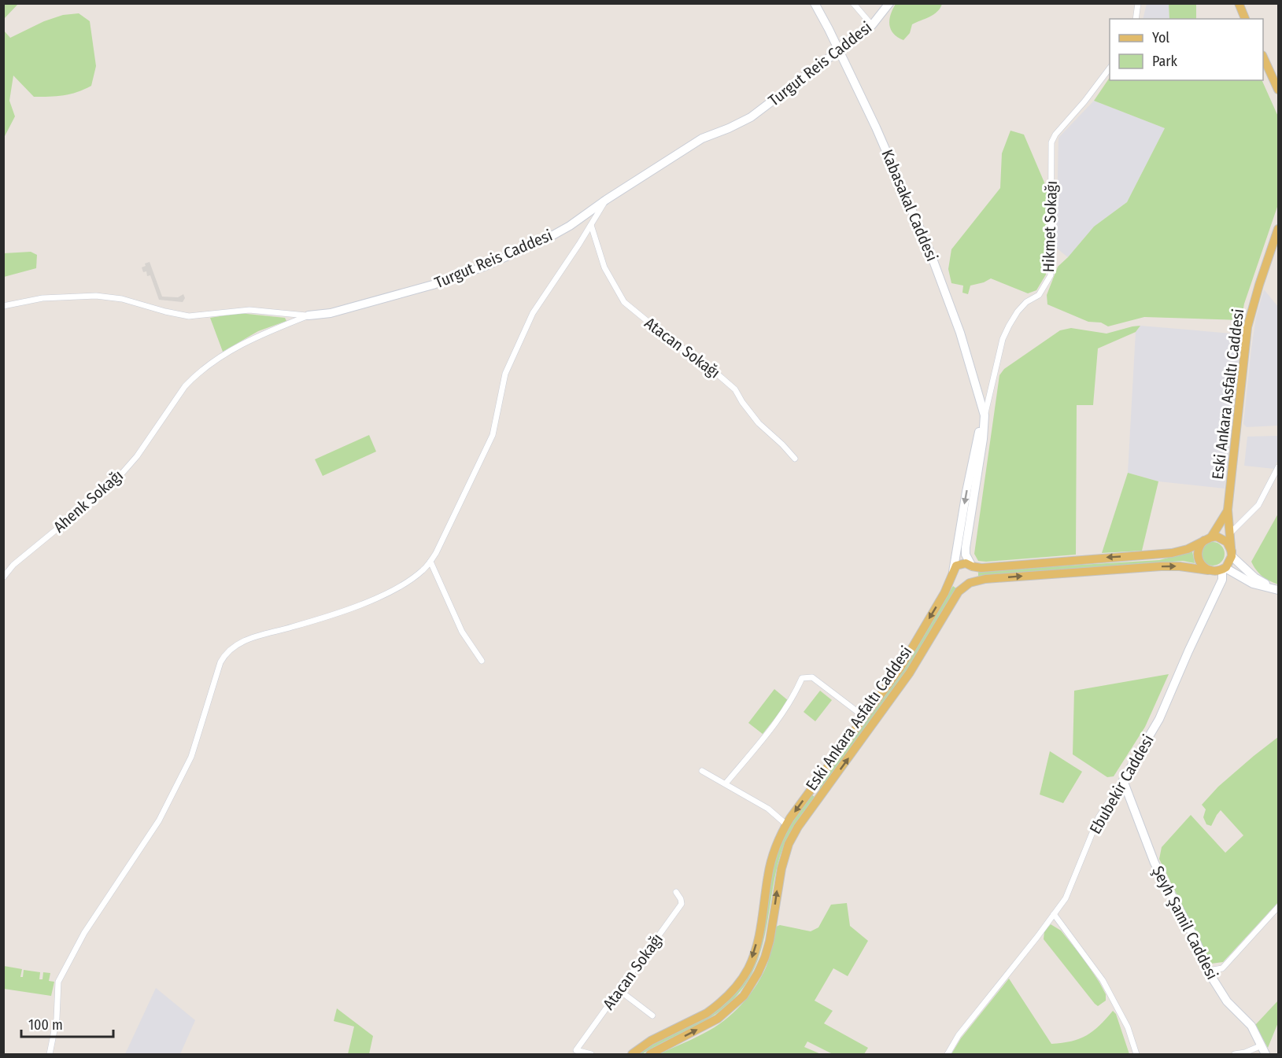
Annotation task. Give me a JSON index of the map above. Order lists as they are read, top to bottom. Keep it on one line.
{"streets":{"main road":["Eski Ankara Asfaltı Caddesi"],"street":["Turgut Reis Caddesi","Kabasakal Caddesi","Hikmet Sokağı","Atacan Sokağı","Ahenk Sokağı","Ebubekir Caddesi","Şeyh Şamil Caddesi"]},"crossings":[["Turgut Reis Caddesi","Kabasakal Caddesi"],["Turgut Reis Caddesi","Ahenk Sokağı"],["Kabasakal Caddesi","Hikmet Sokağı"],["Hikmet Sokağı","Eski Ankara Asfaltı Caddesi"],["Eski Ankara Asfaltı Caddesi","Ebubekir Caddesi"],["Ebubekir Caddesi","Şeyh Şamil Caddesi"]],"legend":["Yol","Park"],"scale_bar":"100 m"}
